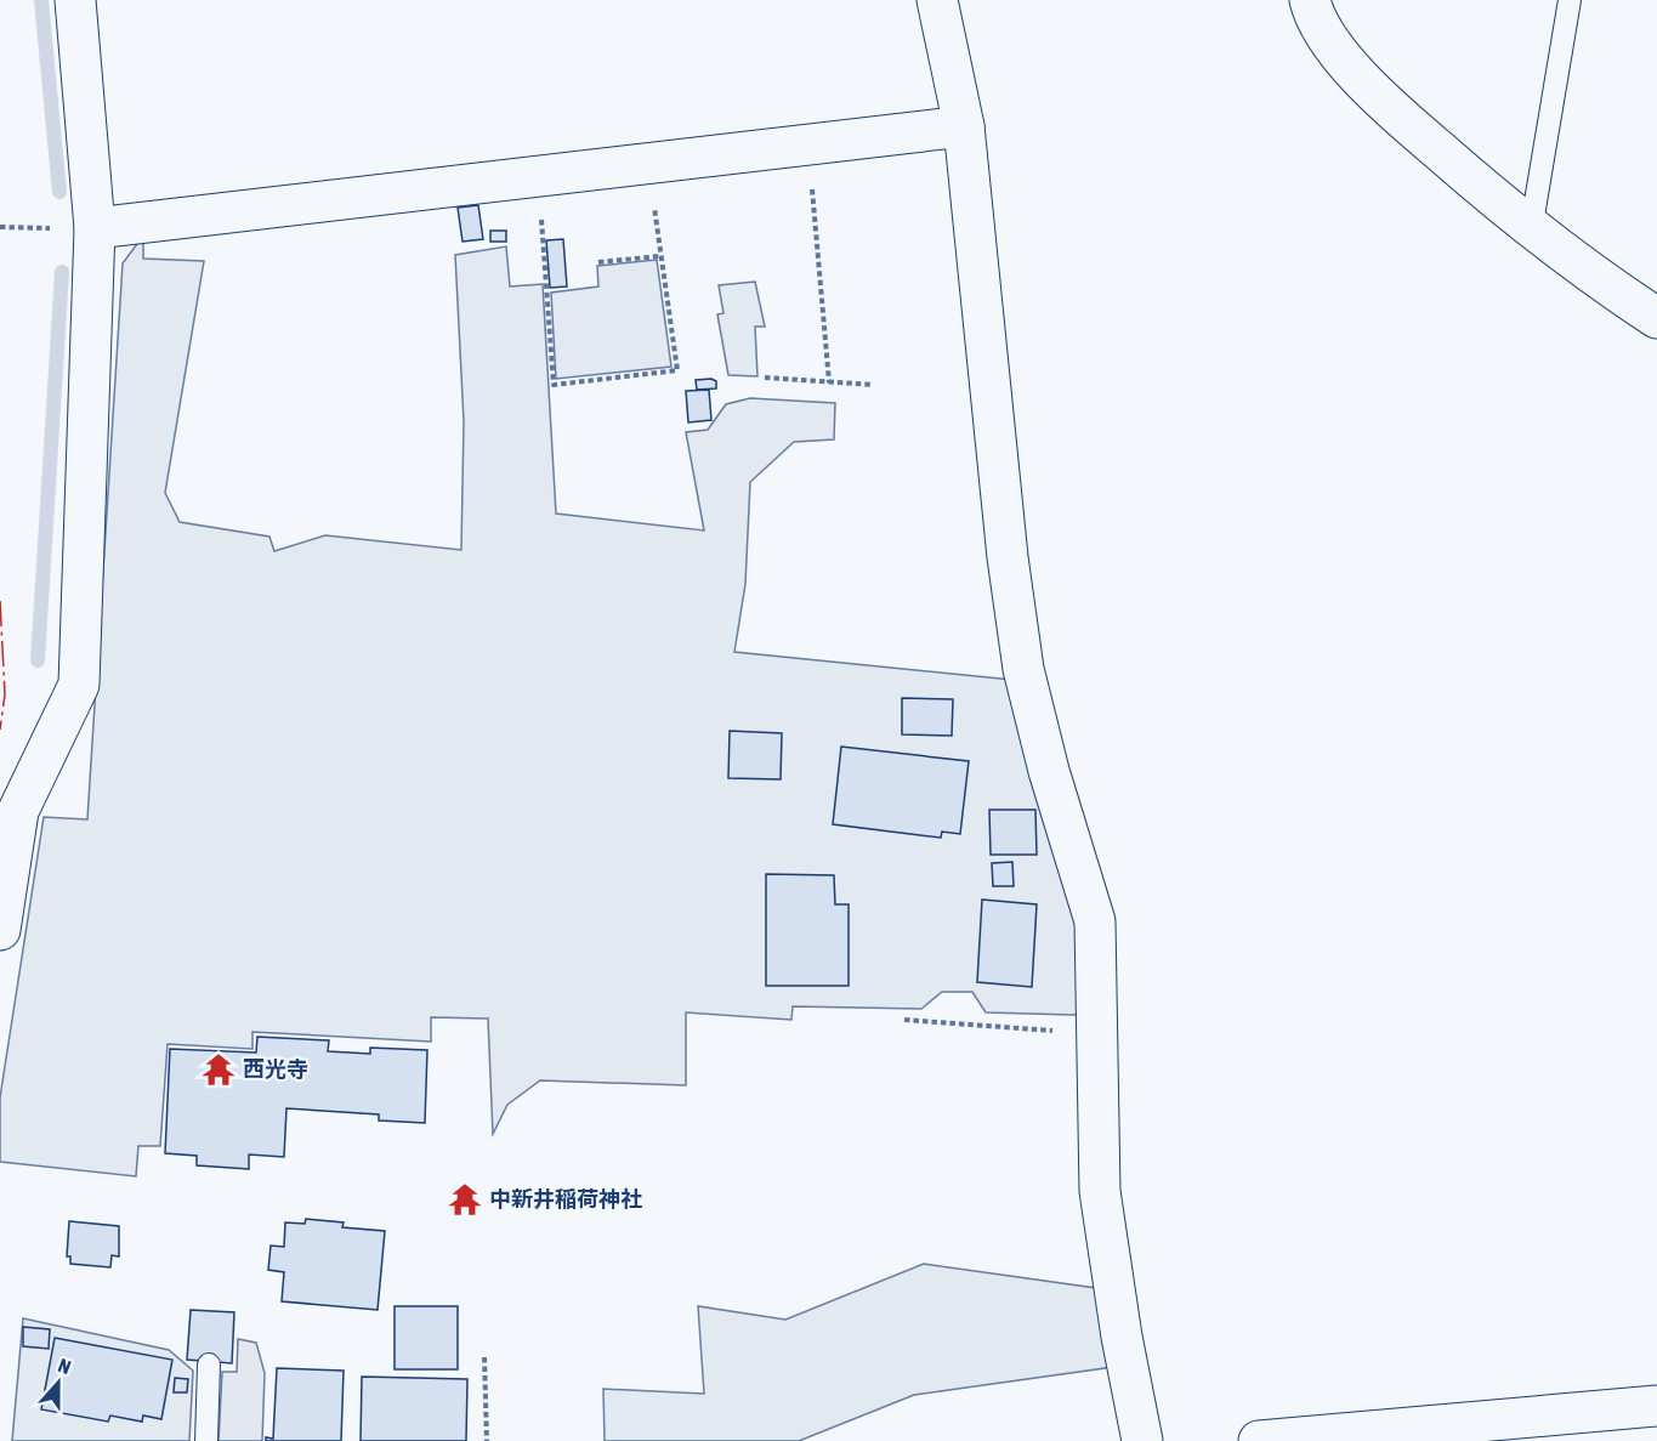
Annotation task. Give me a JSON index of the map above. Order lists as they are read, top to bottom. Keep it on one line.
{"places":{"temple":["西光寺","中新井稲荷神社"]},"north":"top"}
